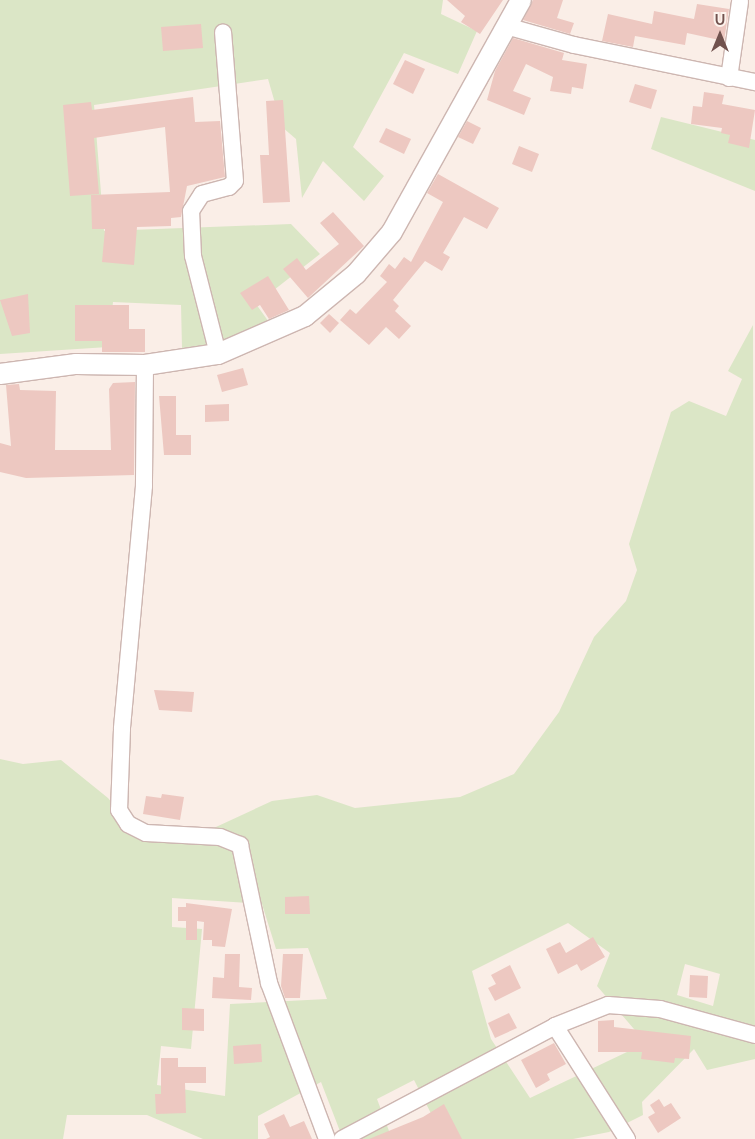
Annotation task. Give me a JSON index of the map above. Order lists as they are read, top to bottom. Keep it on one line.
{"north":"top"}
